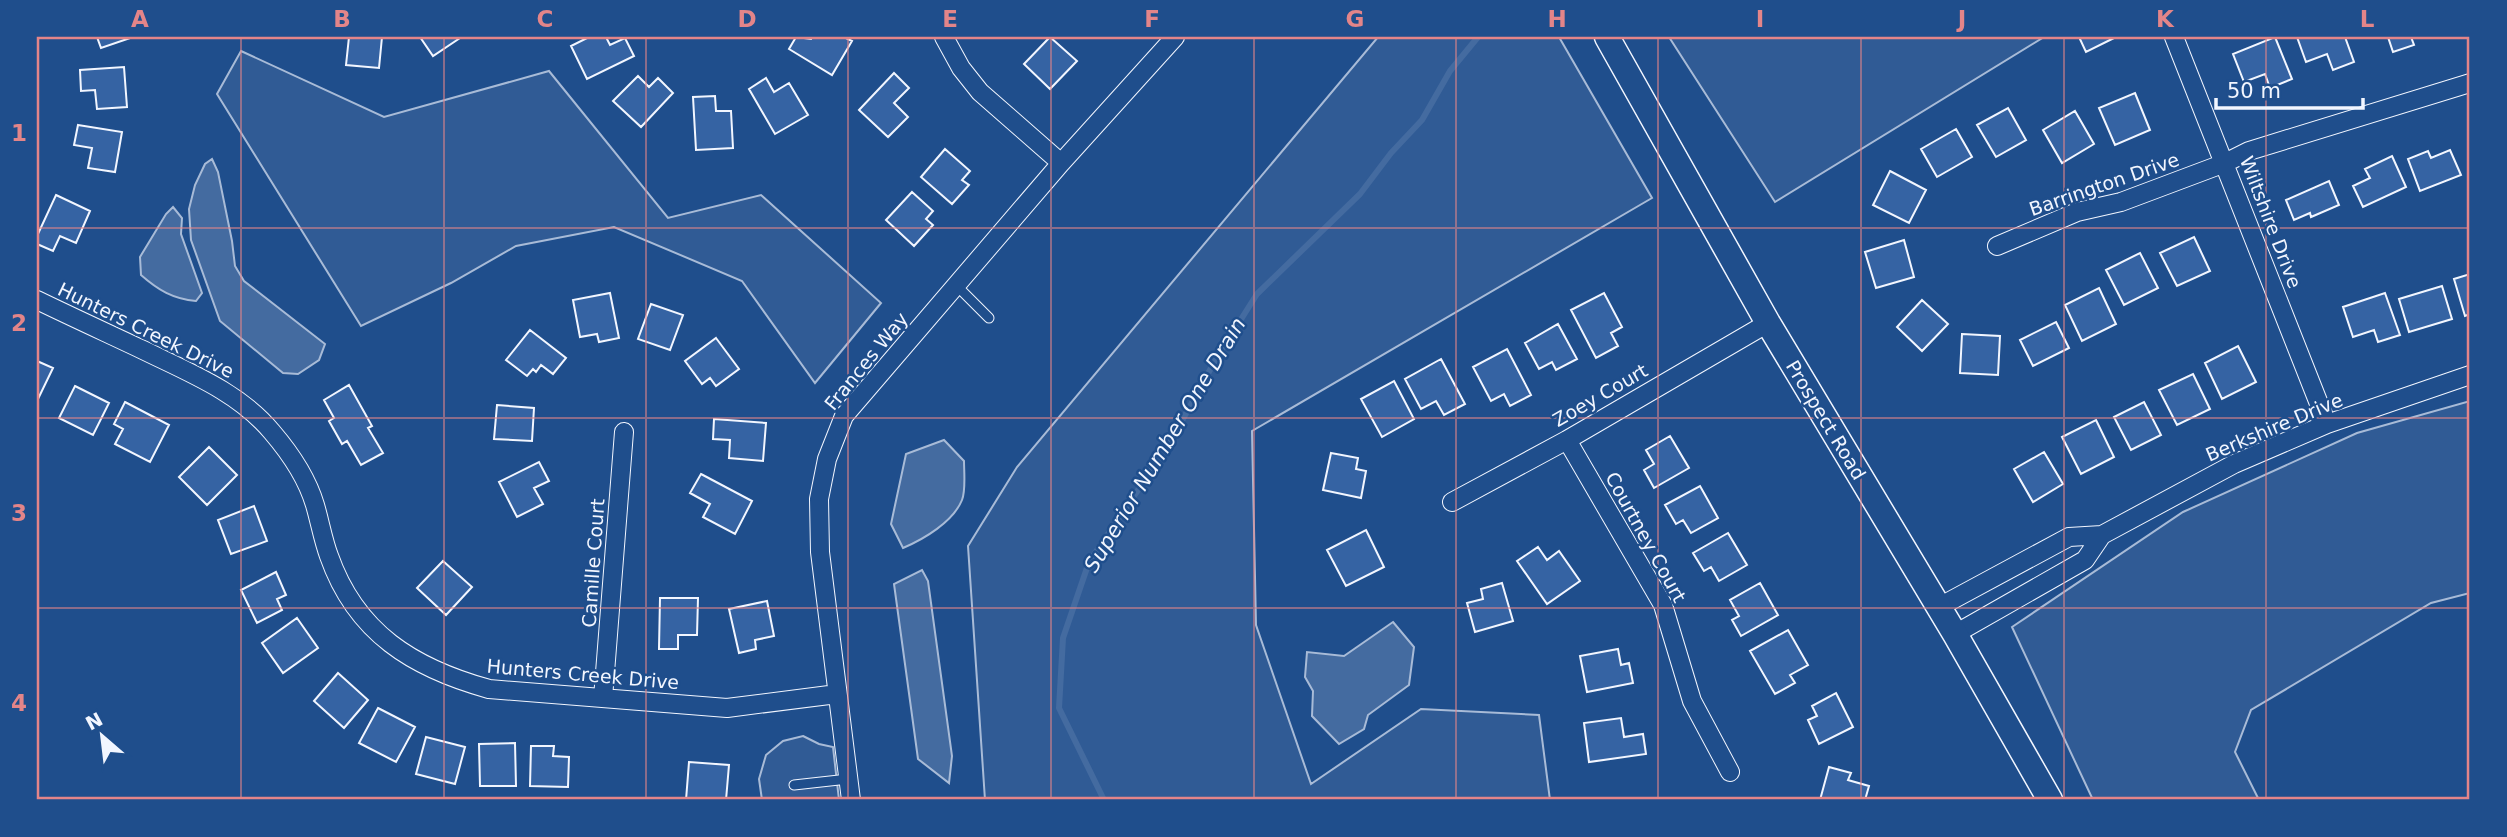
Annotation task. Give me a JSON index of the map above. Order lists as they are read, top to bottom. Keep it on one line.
{"streets":{"main road":["Prospect Road"],"street":["Barrington Drive","Wiltshire Drive","Hunters Creek Drive","Frances Way","Zoey Court","Berkshire Drive","Courtney Court","Camille Court"]},"crossings":[["Barrington Drive","Wiltshire Drive"],["Wiltshire Drive","Berkshire Drive"],["Hunters Creek Drive","Frances Way"],["Hunters Creek Drive","Camille Court"],["Zoey Court","Prospect Road"],["Zoey Court","Courtney Court"],["Prospect Road","Berkshire Drive"]],"water":["Superior Number One Drain"],"scale_bar":"50 m","north":"top left","grid":{"columns":["A","B","C","D","E","F","G","H","I","J","K","L"],"rows":["1","2","3","4"]}}
